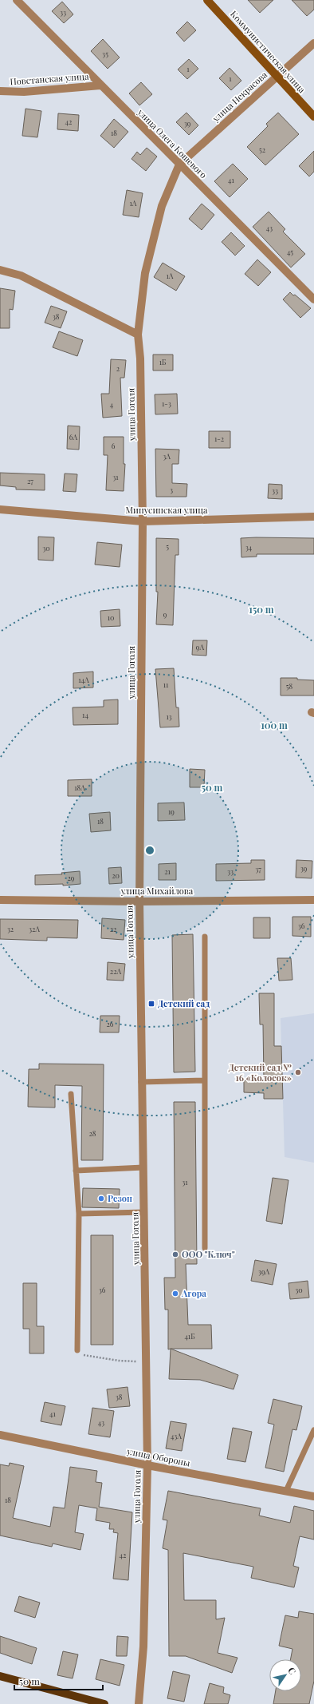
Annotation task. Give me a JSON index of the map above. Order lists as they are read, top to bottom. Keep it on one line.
{"streets":{"street":["Коммунистическая улица","Повстанская улица","улица Некрасова","улица Олега Кошевого","улица Гоголя","Минусинская улица","улица Михайлова","улица Обороны"]},"crossings":[["Коммунистическая улица","улица Некрасова"],["Повстанская улица","улица Олега Кошевого"],["улица Некрасова","улица Олега Кошевого"],["улица Некрасова","улица Гоголя"],["улица Олега Кошевого","улица Гоголя"],["улица Гоголя","Минусинская улица"],["улица Гоголя","улица Михайлова"],["улица Гоголя","улица Обороны"]],"places":{"transit":["Детский сад"],"other":["Детский сад № 16 «Колосок»","Резон","ООО \"Ключ\"","Агора"]},"house_numbers":["33","35","1","1","42","39","18","52","41","1А","43","45","1А","38","1Б","2","1-3","4","6А","1-2","6","3А","31","27","3","33","5","34","30","9","10","9А","14А","11","58","14","13","18А","19","18","39","37","21","33","20","29","36","32","32А","22","22А","26","28","31","39А","36","30","41Б","38","41","43","43А","18","42"],"scale_bar":"50 m","north":"top right","rings":["150 m","100 m","50 m"]}
